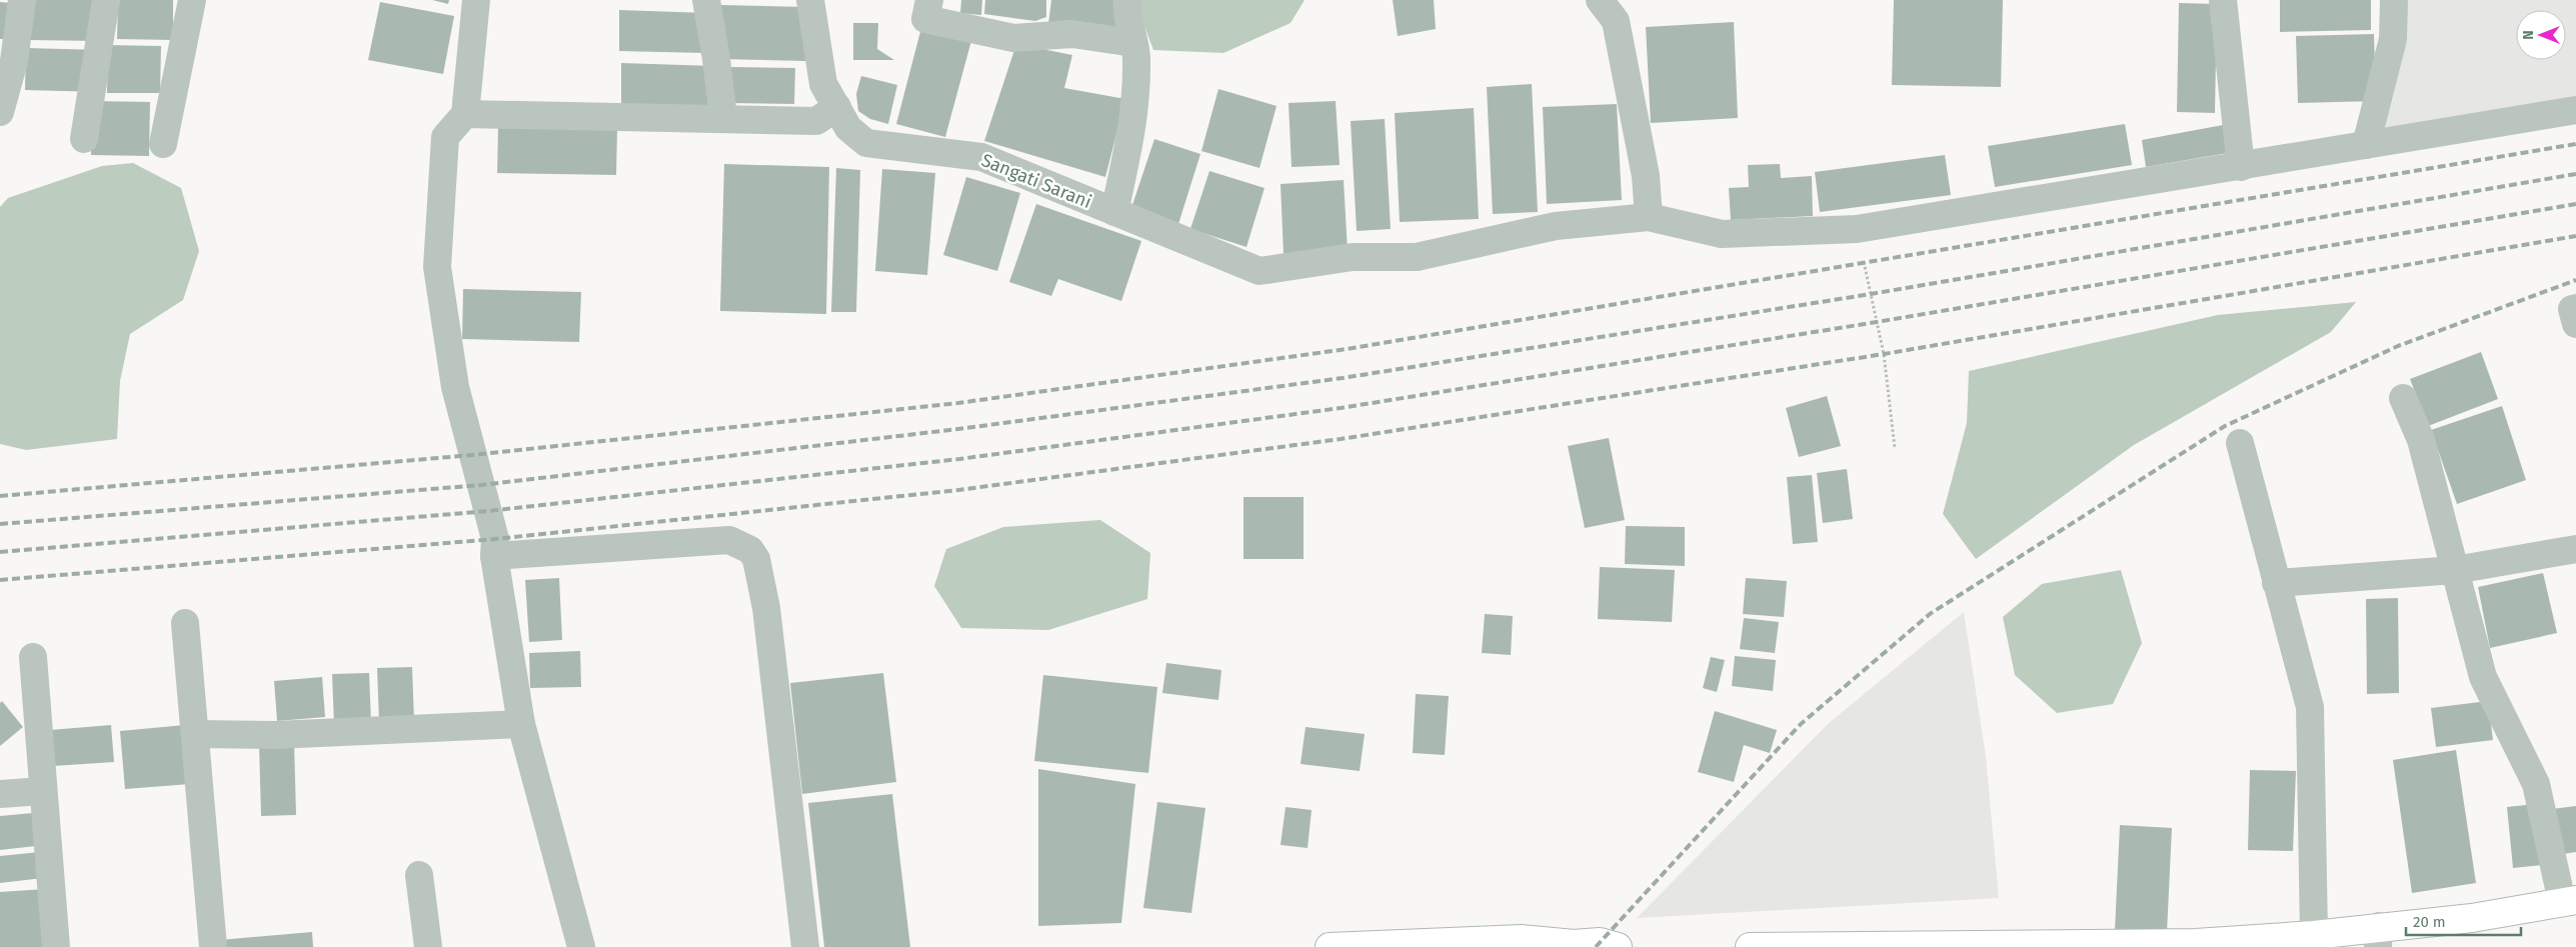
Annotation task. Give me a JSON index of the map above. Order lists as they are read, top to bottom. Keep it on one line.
{"streets":{"street":["Sangati Sarani"]},"scale_bar":"20 m","north":"left"}
